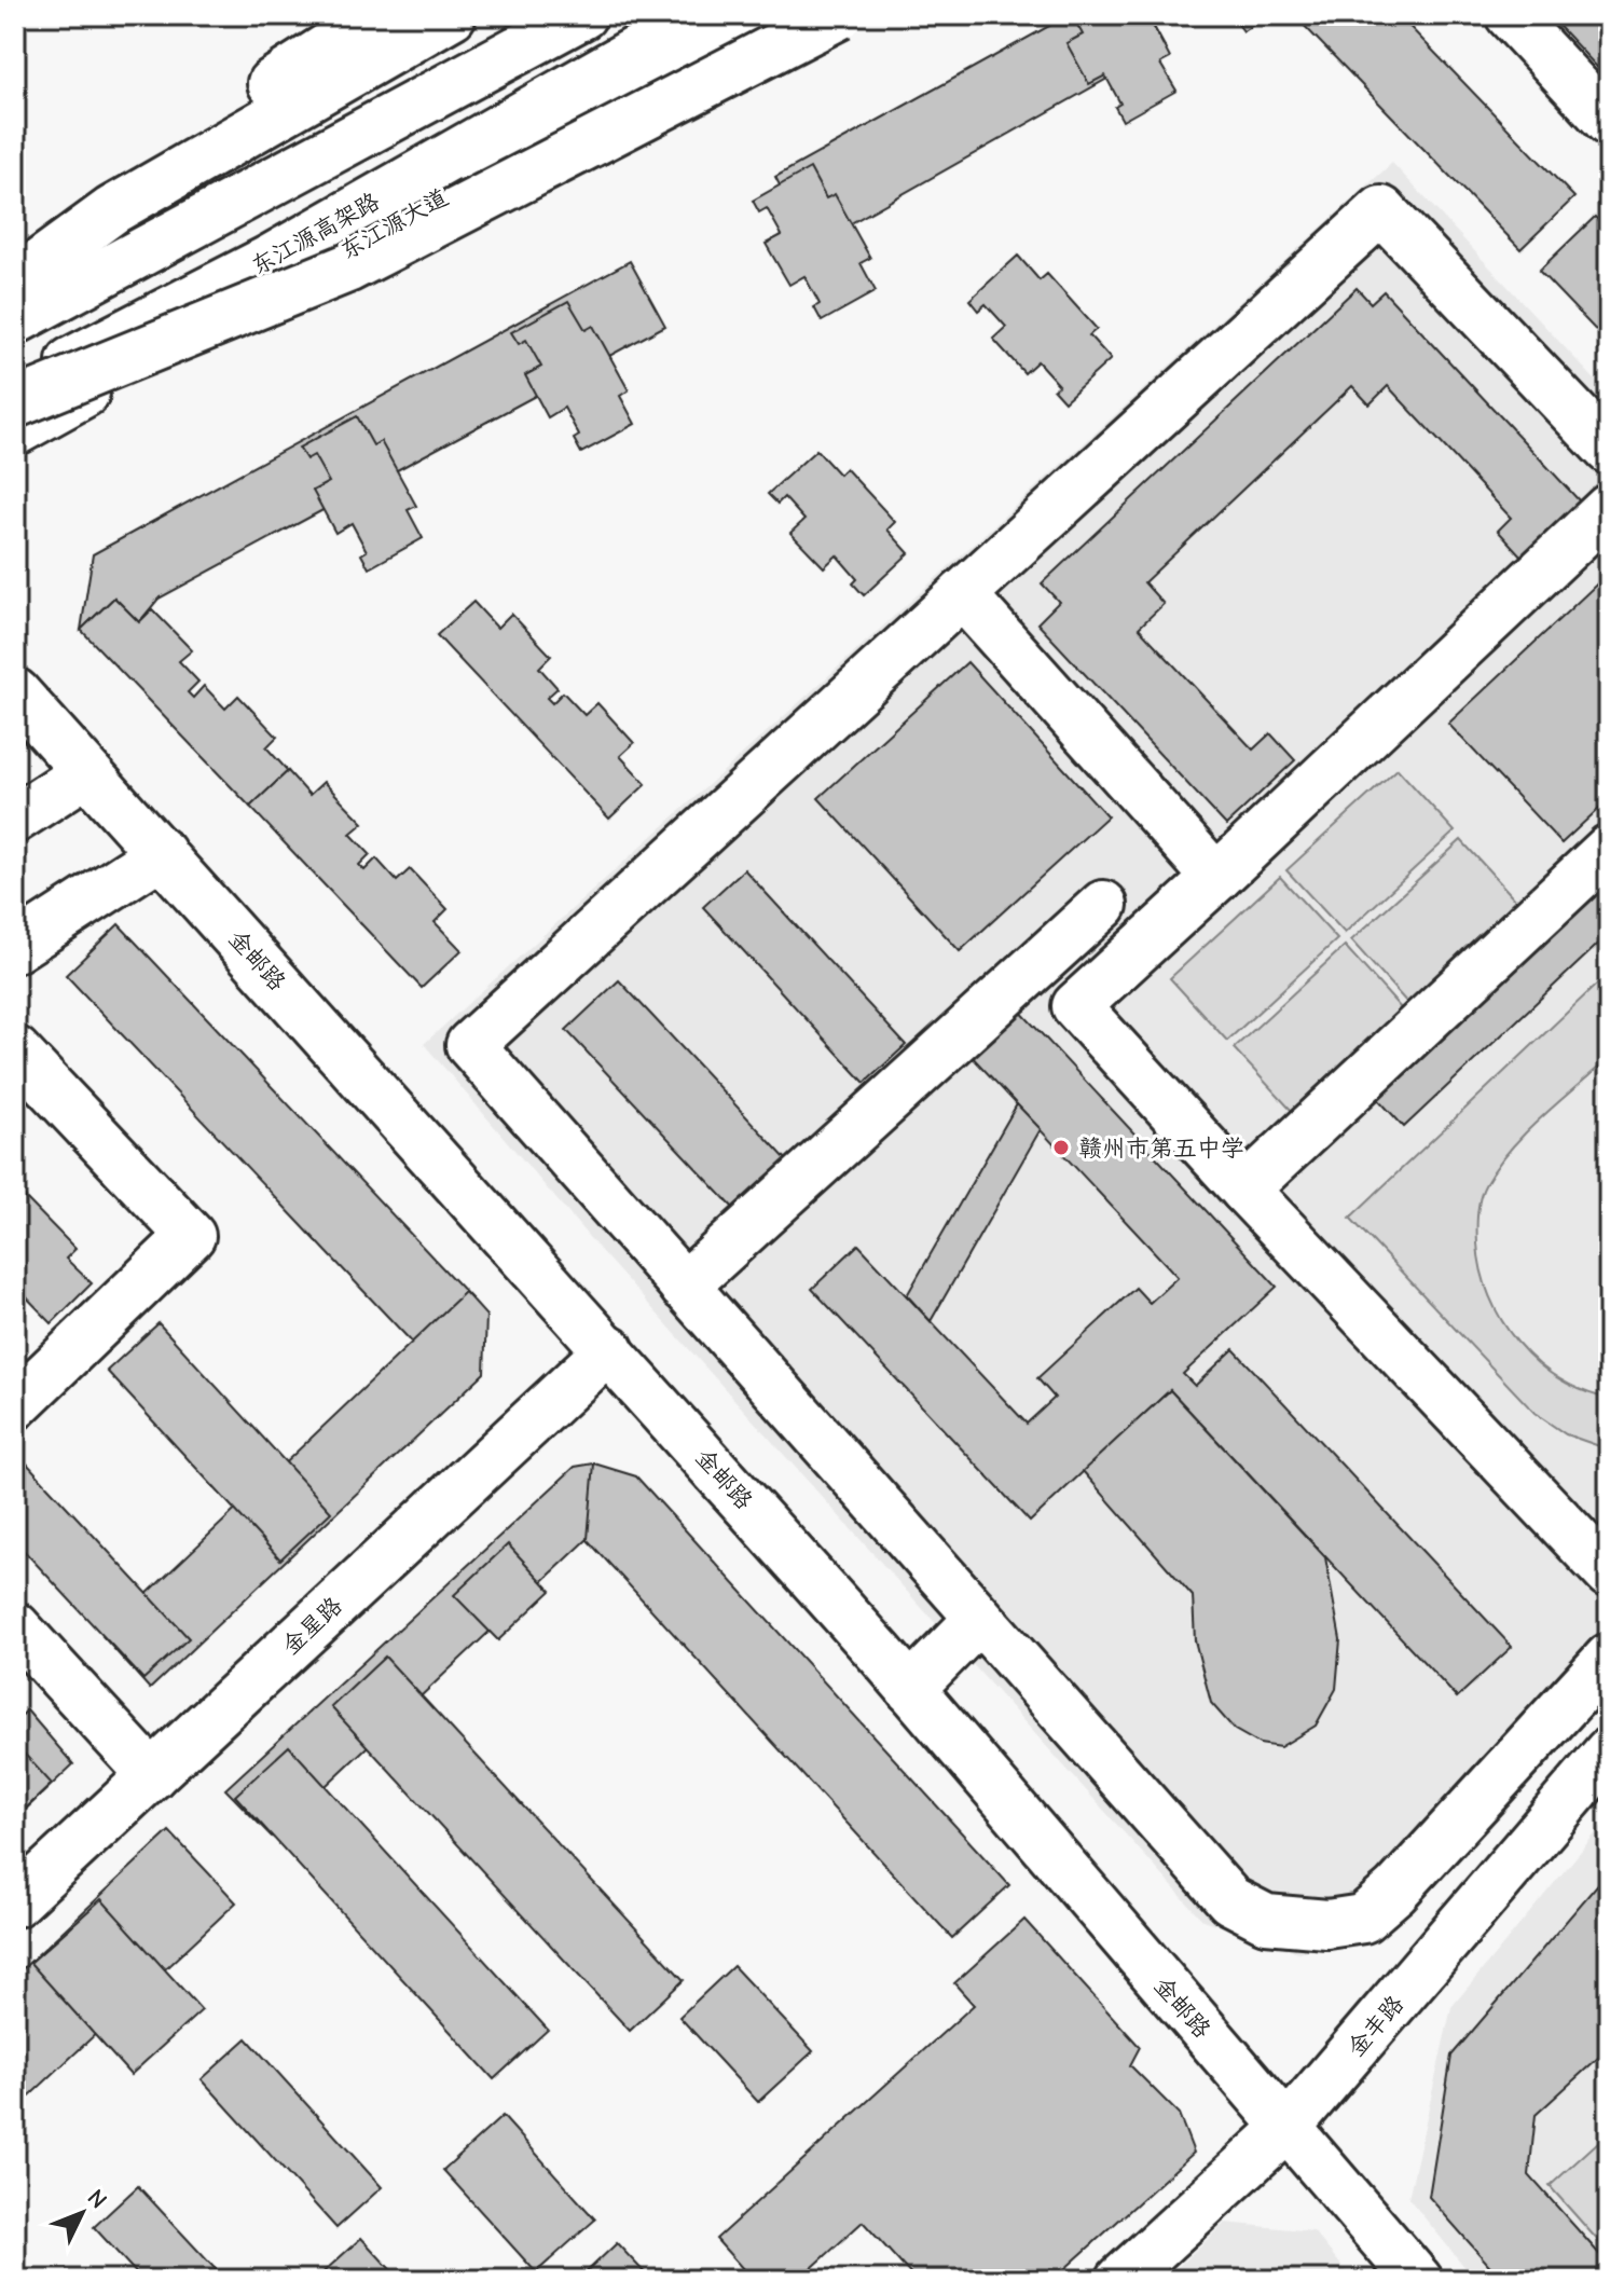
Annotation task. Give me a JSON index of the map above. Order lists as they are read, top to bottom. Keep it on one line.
{"streets":{"main road":["东江源大道","东江源高架路","金邮路","金星路","金丰路"]},"crossings":[["金邮路","金星路"],["金邮路","金丰路"]],"places":["赣州市第五中学"],"north":"top right"}
